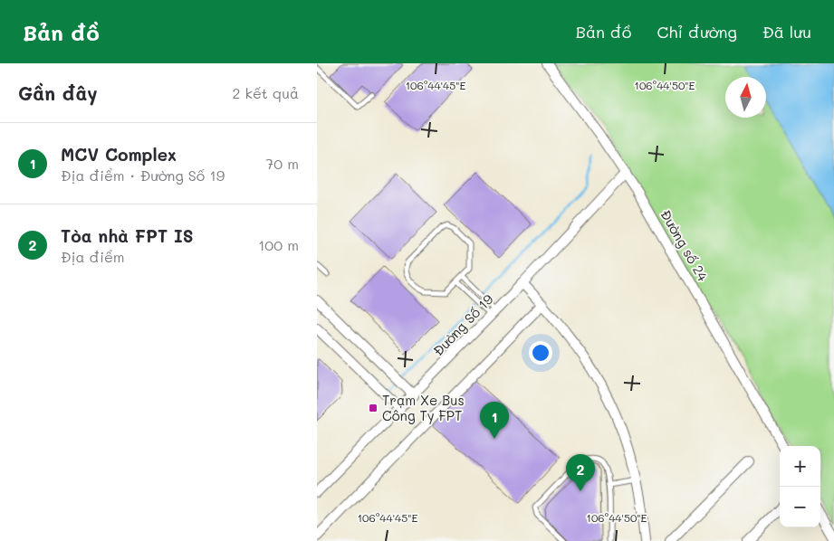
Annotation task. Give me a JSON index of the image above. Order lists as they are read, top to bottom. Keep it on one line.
{"streets":{"street":["Đường số 24","Đường Số 19"]},"crossings":[["Đường số 24","Đường Số 19"]],"places":{"transit":["Trạm Xe Bus Công Ty FPT"]},"north":"top","page":{"header":"Bản đồ","nav":["Bản đồ","Chỉ đường","Đã lưu"],"heading":["Gần đây","2 kết quả"],"list":[{"mark":"1","name":"MCV Complex","note":"Địa điểm · Đường Số 19","value":"70 m"},{"mark":"2","name":"Tòa nhà FPT IS","note":"Địa điểm","value":"100 m"}],"pins":["1","2"],"map_buttons":["+","−"]},"coordinates":["106°44'45\"E","106°44'50\"E"]}
